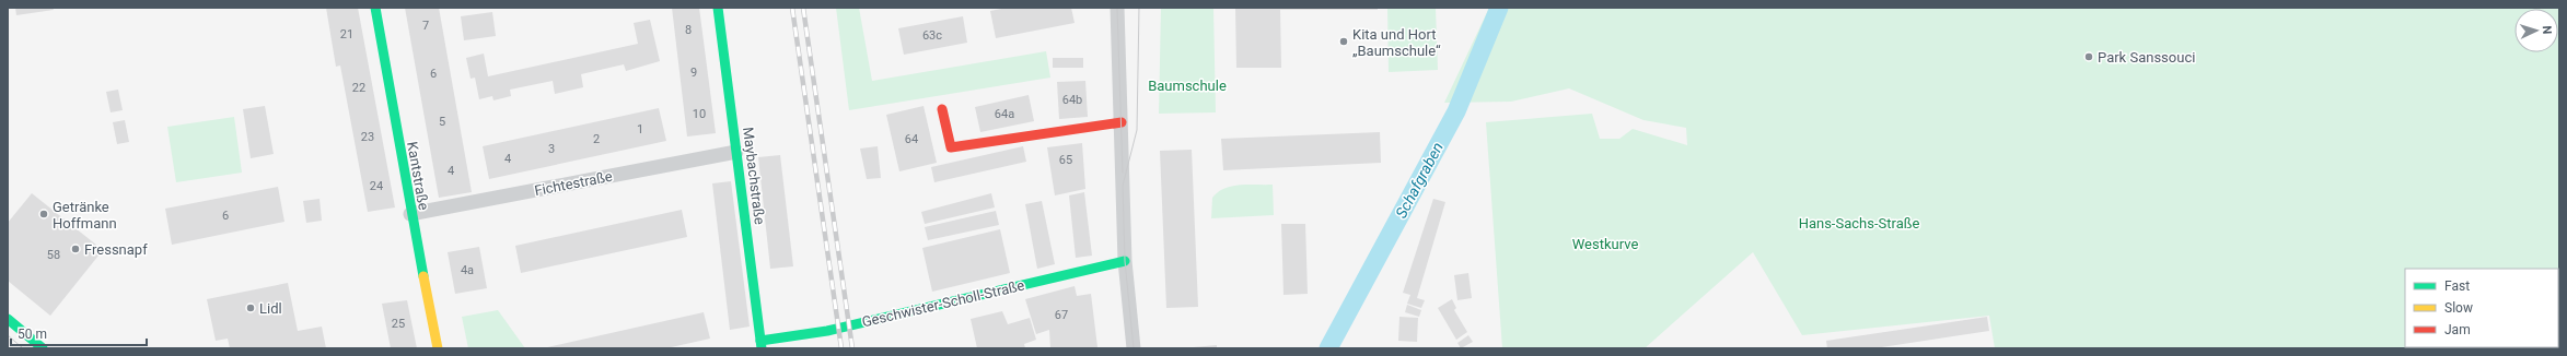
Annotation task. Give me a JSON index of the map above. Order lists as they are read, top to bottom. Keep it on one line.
{"streets":{"street":["Kantstraße","Maybachstraße","Fichtestraße","Geschwister-Scholl-Straße"]},"crossings":[["Kantstraße","Fichtestraße"],["Maybachstraße","Fichtestraße"],["Maybachstraße","Geschwister-Scholl-Straße"]],"water":["Schafgraben"],"parks":["Baumschule","Hans-Sachs-Straße","Westkurve"],"places":["Kita und Hort „Baumschule“","Park Sanssouci","Getränke Hoffmann","Fressnapf","Lidl"],"house_numbers":["7","8","21","63c","9","6","22","64b","10","64a","5","1","23","2","64","3","4","65","4","24","6","58","4a","67","25"],"legend":["Fast","Slow","Jam"],"scale_bar":"50 m","north":"right"}
